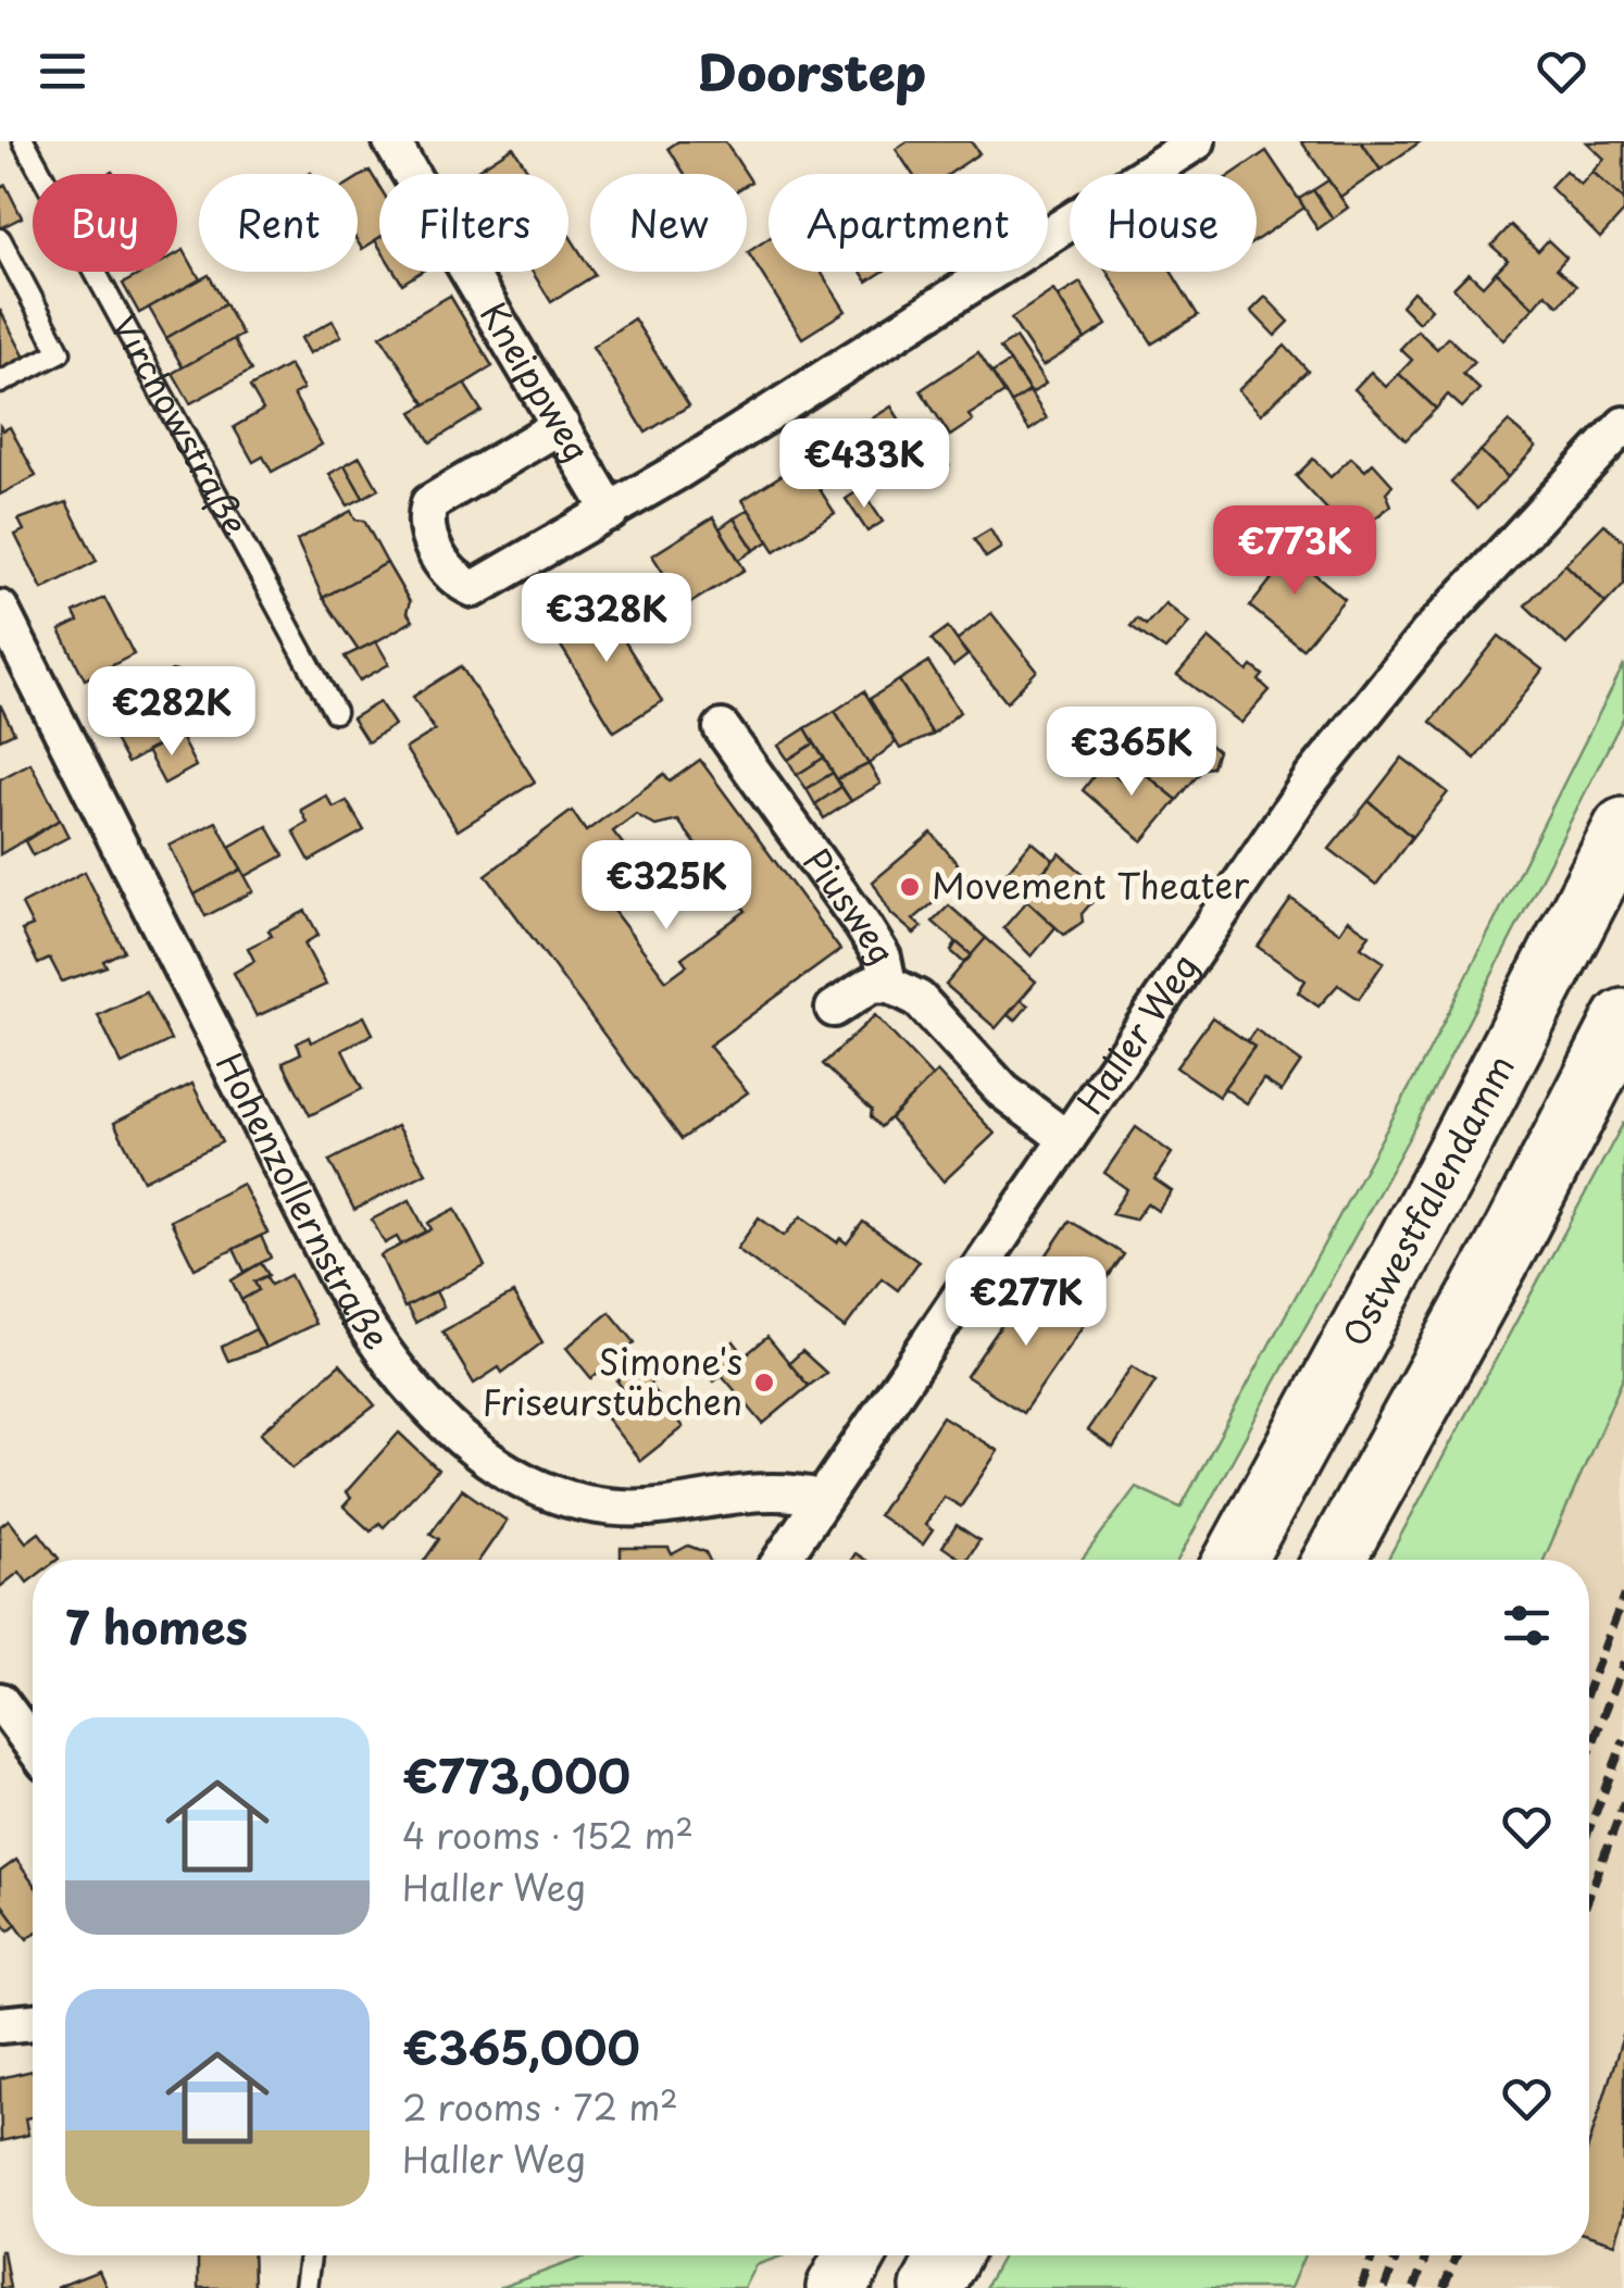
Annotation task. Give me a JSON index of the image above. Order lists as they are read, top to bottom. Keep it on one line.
{"streets":{"highway":["Ostwestfalendamm"],"street":["Kneippweg","Piusweg","Haller Weg","Hohenzollernstraße"],"lane":["Virchowstraße"]},"crossings":[["Piusweg","Haller Weg"],["Haller Weg","Hohenzollernstraße"]],"places":["Movement Theater","Simone's Friseurstübchen"],"page":{"header":"Doorstep","chip":["Buy","Rent","Filters","New","Apartment","House"],"price":["€433K","€773K","€328K","€282K","€365K","€325K","€277K"],"heading":"7 homes","list":[{"name":"€773,000","note":"4 rooms · 152 m² · Haller Weg"},{"name":"€365,000","note":"2 rooms · 72 m² · Haller Weg"}]}}
